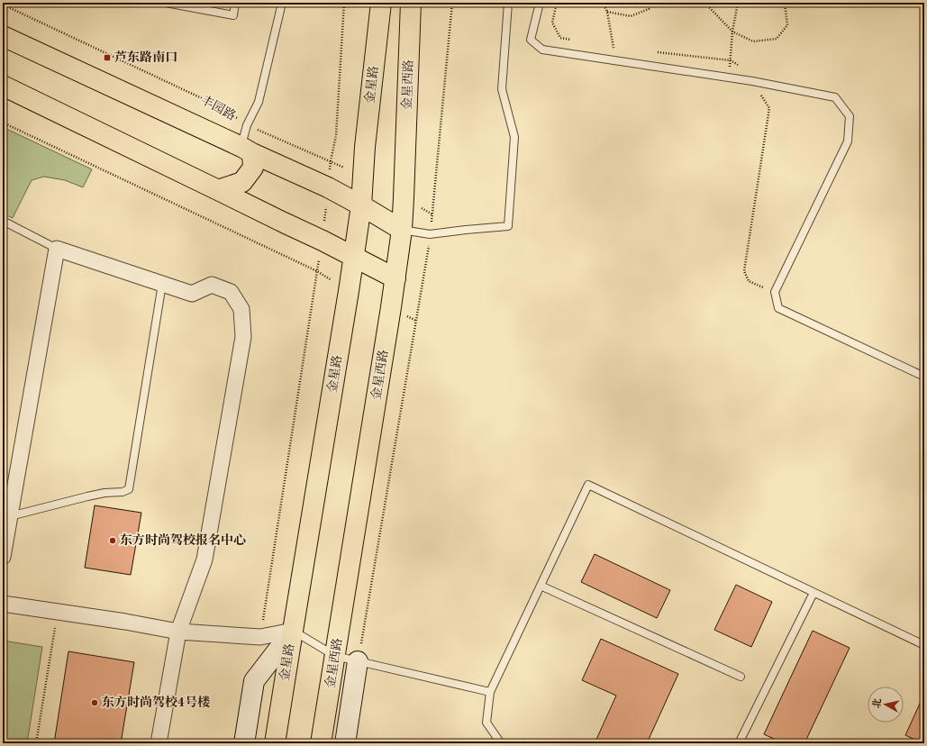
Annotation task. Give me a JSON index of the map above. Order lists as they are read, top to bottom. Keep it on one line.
{"streets":{"main road":["金星路","金星西路","丰园路"]},"crossings":[["金星路","丰园路"],["金星西路","丰园路"]],"places":{"transit":["芦东路南口"],"other":["东方时尚驾校报名中心","东方时尚驾校4号楼"]},"north":"left"}
